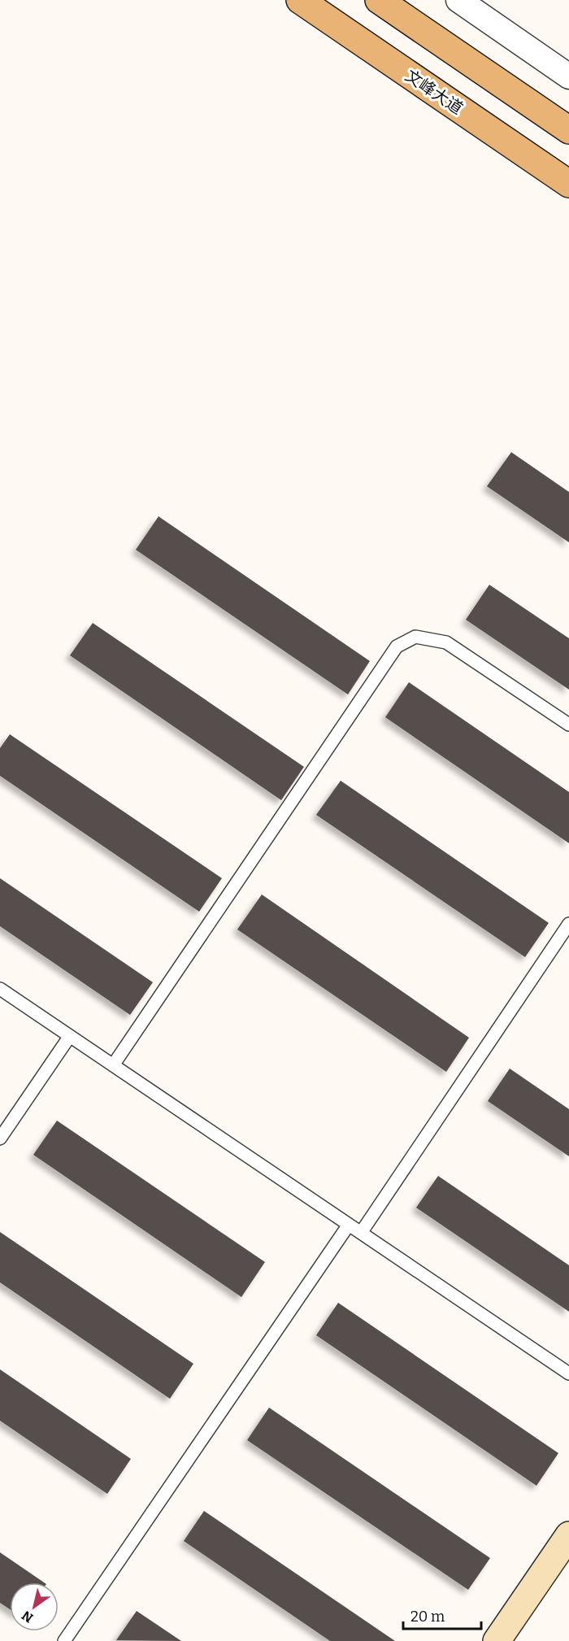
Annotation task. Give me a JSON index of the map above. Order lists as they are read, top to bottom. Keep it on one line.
{"streets":{"main road":["文峰大道"]},"scale_bar":"20 m","north":"bottom left"}
